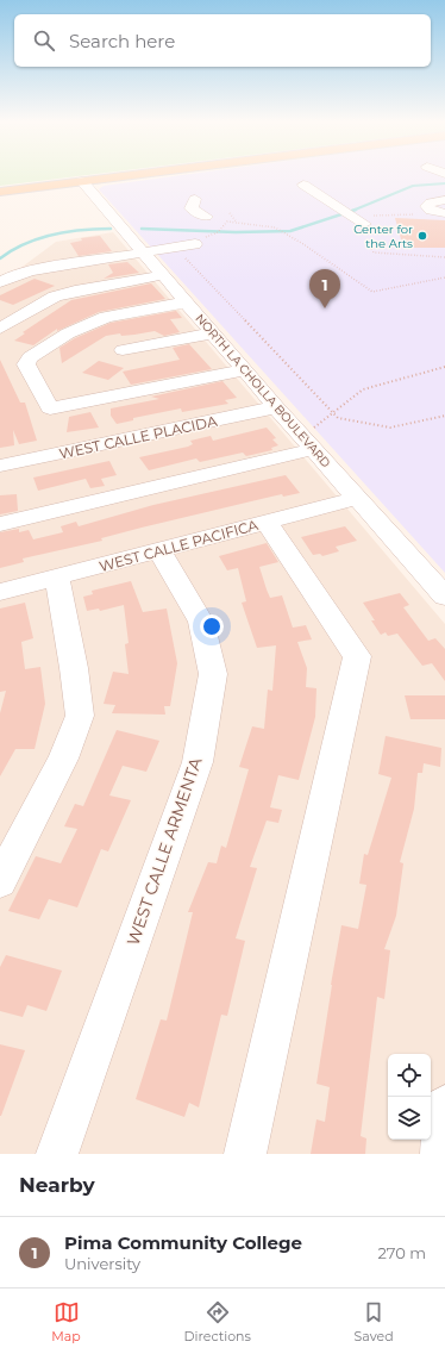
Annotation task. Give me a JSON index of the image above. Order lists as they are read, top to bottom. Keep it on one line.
{"streets":{"street":["NORTH LA CHOLLA BOULEVARD","WEST CALLE PLACIDA","WEST CALLE PACIFICA","WEST CALLE ARMENTA"]},"crossings":[["NORTH LA CHOLLA BOULEVARD","WEST CALLE PLACIDA"],["NORTH LA CHOLLA BOULEVARD","WEST CALLE PACIFICA"],["WEST CALLE PACIFICA","WEST CALLE ARMENTA"]],"places":["Center for the Arts"],"page":{"search":"Search here","pins":"1","heading":"Nearby","list":[{"mark":"1","name":"Pima Community College","note":"University","value":"270 m"}],"nav":["Map","Directions","Saved"]}}
